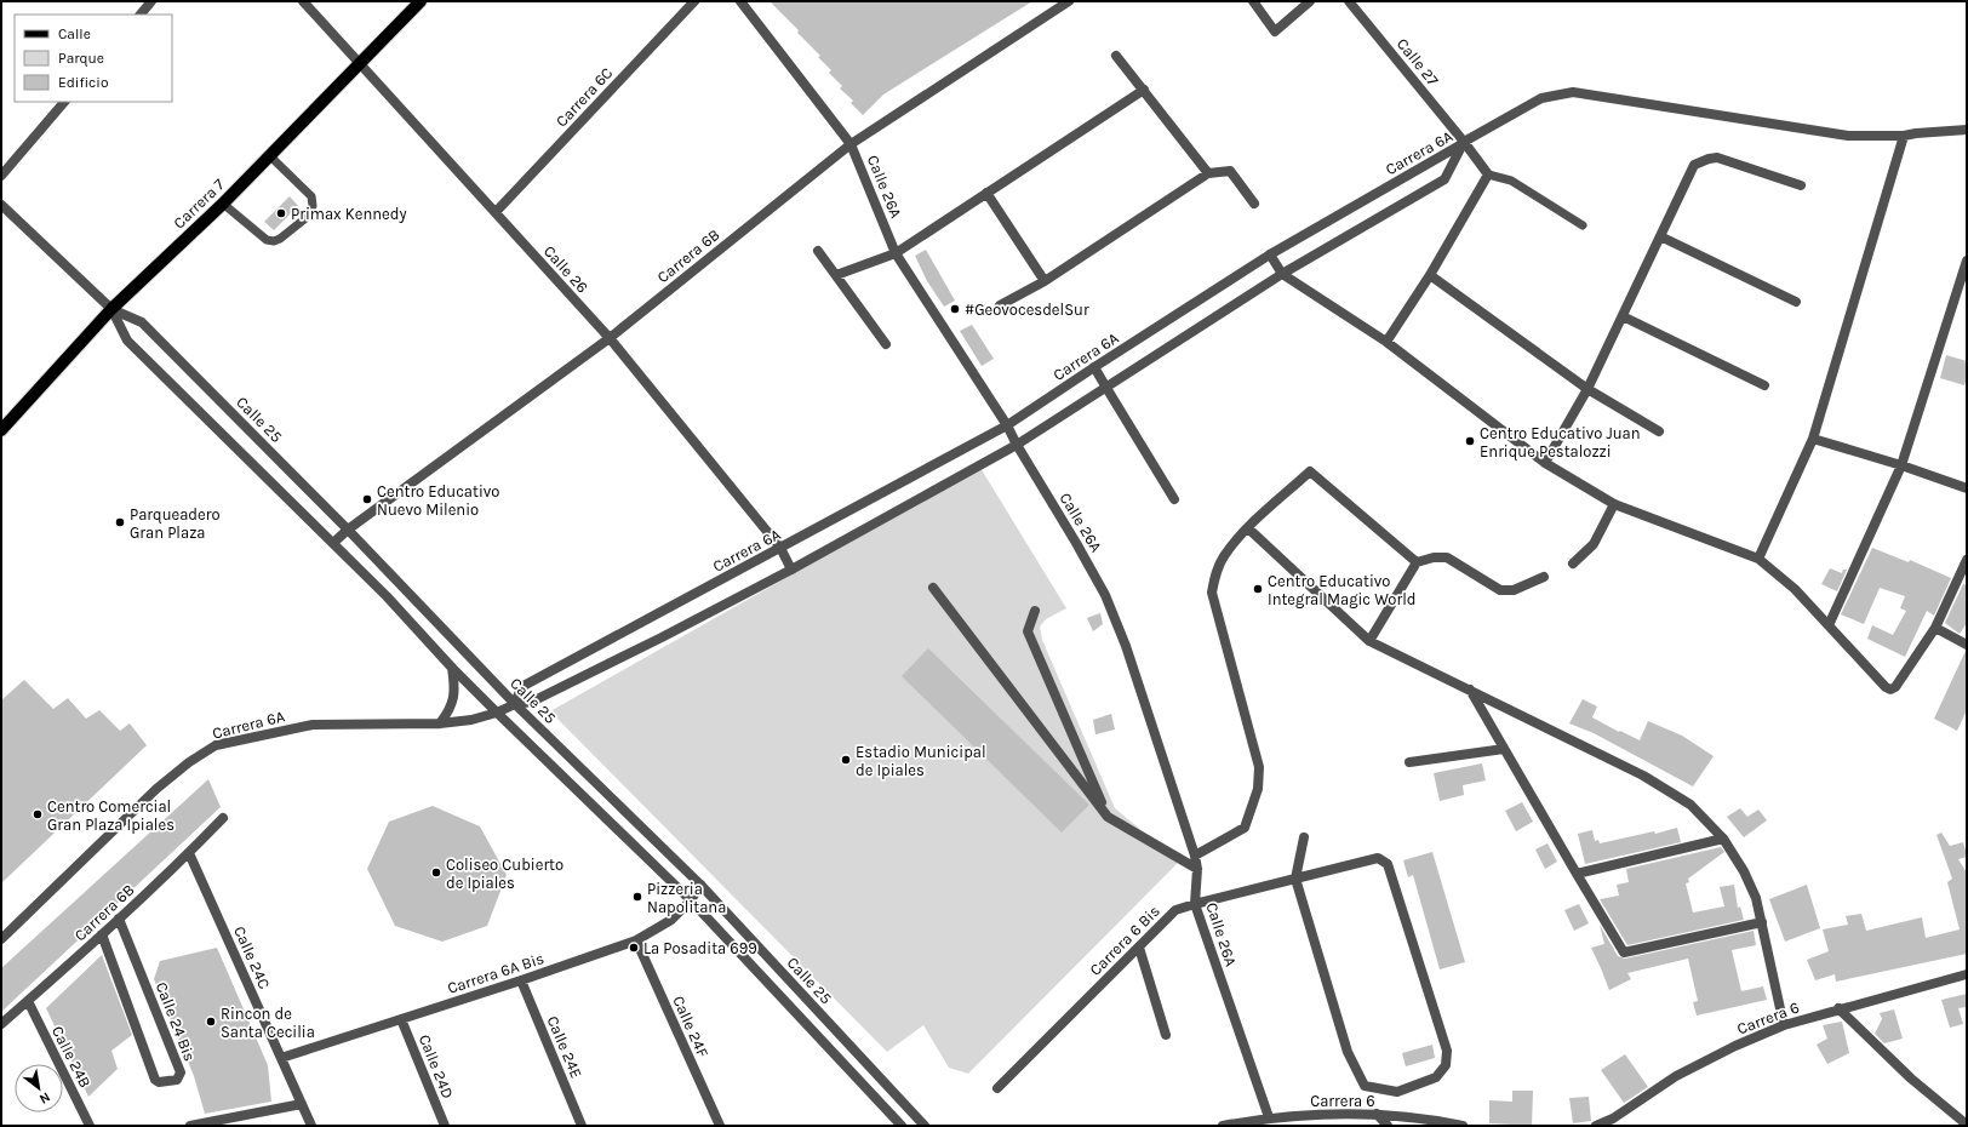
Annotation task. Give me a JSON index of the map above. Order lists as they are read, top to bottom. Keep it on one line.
{"streets":{"main road":["Carrera 7"],"street":["Calle 27","Carrera 6C","Carrera 6A","Calle 26A","Carrera 6B","Calle 26","Calle 25","Carrera 6 Bis","Calle 24C","Carrera 6A Bis","Carrera 6","Calle 24 Bis","Calle 24F","Calle 24E","Calle 24B","Calle 24D"]},"crossings":[["Calle 27","Carrera 6A"],["Carrera 6C","Calle 26"],["Carrera 6A","Calle 26A"],["Carrera 6A","Calle 26"],["Carrera 6A","Calle 25"],["Calle 26A","Carrera 6B"],["Calle 26A","Carrera 6 Bis"],["Calle 26A","Carrera 6"],["Carrera 7","Calle 26"],["Carrera 7","Calle 25"],["Carrera 6B","Calle 26"],["Carrera 6B","Calle 25"],["Carrera 6B","Calle 24C"],["Carrera 6B","Calle 24 Bis"],["Carrera 6B","Calle 24B"],["Calle 25","Carrera 6A Bis"],["Calle 24C","Carrera 6A Bis"],["Carrera 6A Bis","Calle 24F"],["Carrera 6A Bis","Calle 24E"],["Carrera 6A Bis","Calle 24D"]],"places":["Primax Kennedy","#GeovocesdelSur","Centro Educativo Juan Enrique Pestalozzi","Centro Educativo Nuevo Milenio","Parqueadero Gran Plaza","Centro Educativo Integral Magic World","Estadio Municipal de Ipiales","Centro Comercial Gran Plaza Ipiales","Coliseo Cubierto de Ipiales","Pizzeria Napolitana","La Posadita 699","Rincon de Santa Cecilia"],"legend":["Calle","Parque","Edificio"],"north":"bottom right"}
